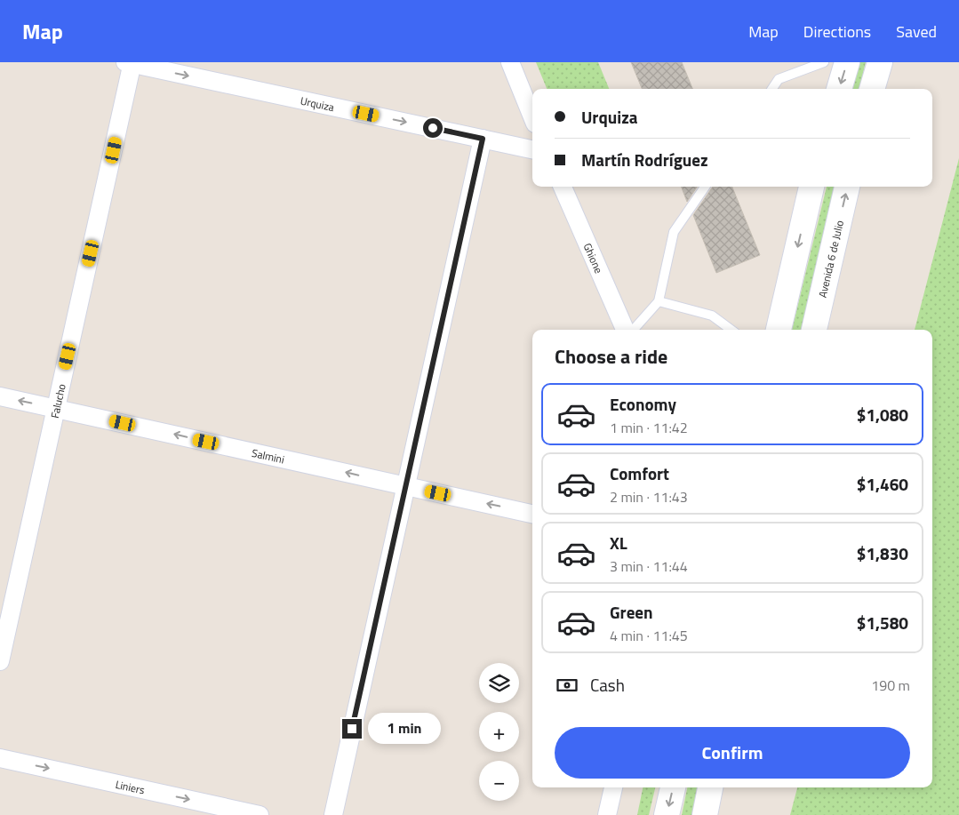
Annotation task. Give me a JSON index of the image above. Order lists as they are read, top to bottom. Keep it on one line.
{"streets":{"main road":["Avenida 6 de Julio"],"street":["Urquiza","Ghione","Falucho","Salmini","Liniers"]},"crossings":[["Urquiza","Falucho"],["Falucho","Salmini"]],"one_way":["Urquiza","Salmini","Liniers"],"page":{"header":"Map","nav":["Map","Directions","Saved"],"banner":["Urquiza","Martín Rodríguez"],"heading":"Choose a ride","list":[{"name":"Economy","note":"1 min · 11:42","value":"$1,080"},{"name":"Comfort","note":"2 min · 11:43","value":"$1,460"},{"name":"XL","note":"3 min · 11:44","value":"$1,830"},{"name":"Green","note":"4 min · 11:45","value":"$1,580"}],"pay":["Cash","190 m"],"map_buttons":["+","−"],"bubble":"1 min","buttons":"Confirm"}}
